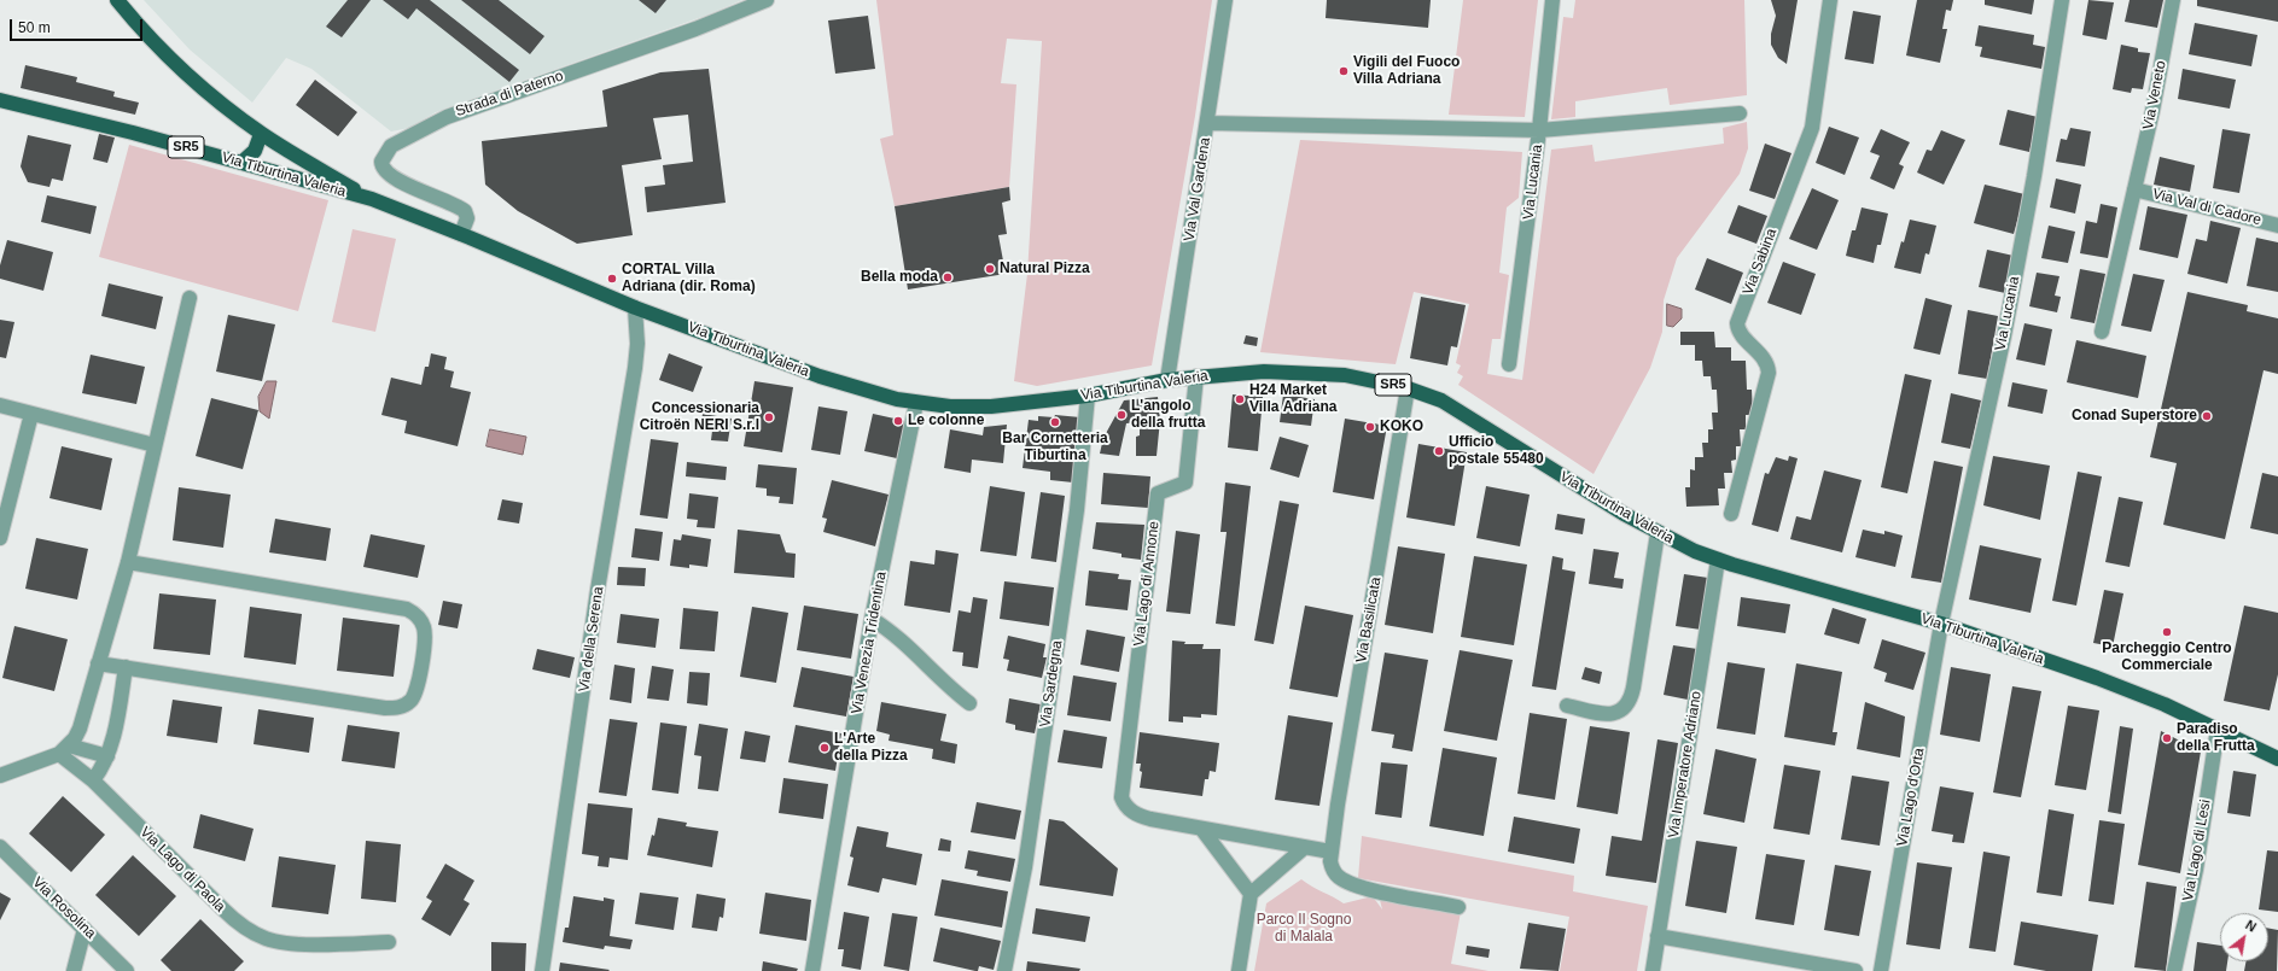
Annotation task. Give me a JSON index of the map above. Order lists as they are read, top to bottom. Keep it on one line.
{"streets":{"main road":["SR5","Via Tiburtina Valeria"],"street":["Strada di Paterno","Via Veneto","Via Lucania","Via Val Gardena","Via Val di Cadore","Via Sabina","Via Lago di Annone","Via Basilicata","Via della Serena","Via Venezia Tridentina","Via Sardegna","Via Imperatore Adriano","Via Lago d'Orta","Via Lago di Lesi","Via Lago di Paola","Via Rosolina"]},"crossings":[["Strada di Paterno","Via Tiburtina Valeria"],["Via Veneto","Via Val di Cadore"],["Via Tiburtina Valeria","Via Lucania"],["Via Tiburtina Valeria","Via Val Gardena"],["Via Tiburtina Valeria","Via Lago di Annone"],["Via Tiburtina Valeria","Via Basilicata"],["Via Tiburtina Valeria","Via della Serena"],["Via Tiburtina Valeria","Via Venezia Tridentina"],["Via Tiburtina Valeria","Via Sardegna"],["Via Tiburtina Valeria","Via Imperatore Adriano"],["Via Tiburtina Valeria","Via Lago d'Orta"],["Via Tiburtina Valeria","Via Lago di Lesi"],["Via Lucania","Via Lago d'Orta"]],"parks":["Parco Il Sogno di Malala"],"places":["Vigili del Fuoco Villa Adriana","Natural Pizza","Bella moda","CORTAL Villa Adriana (dir. Roma)","H24 Market Villa Adriana","L'angolo della frutta","Conad Superstore","Concessionaria Citroën NERI S.r.l","Le colonne","Bar Cornetteria Tiburtina","KOKO","Ufficio postale 55480","Parcheggio Centro Commerciale","Paradiso della Frutta","L'Arte della Pizza"],"scale_bar":"50 m","north":"top right"}
